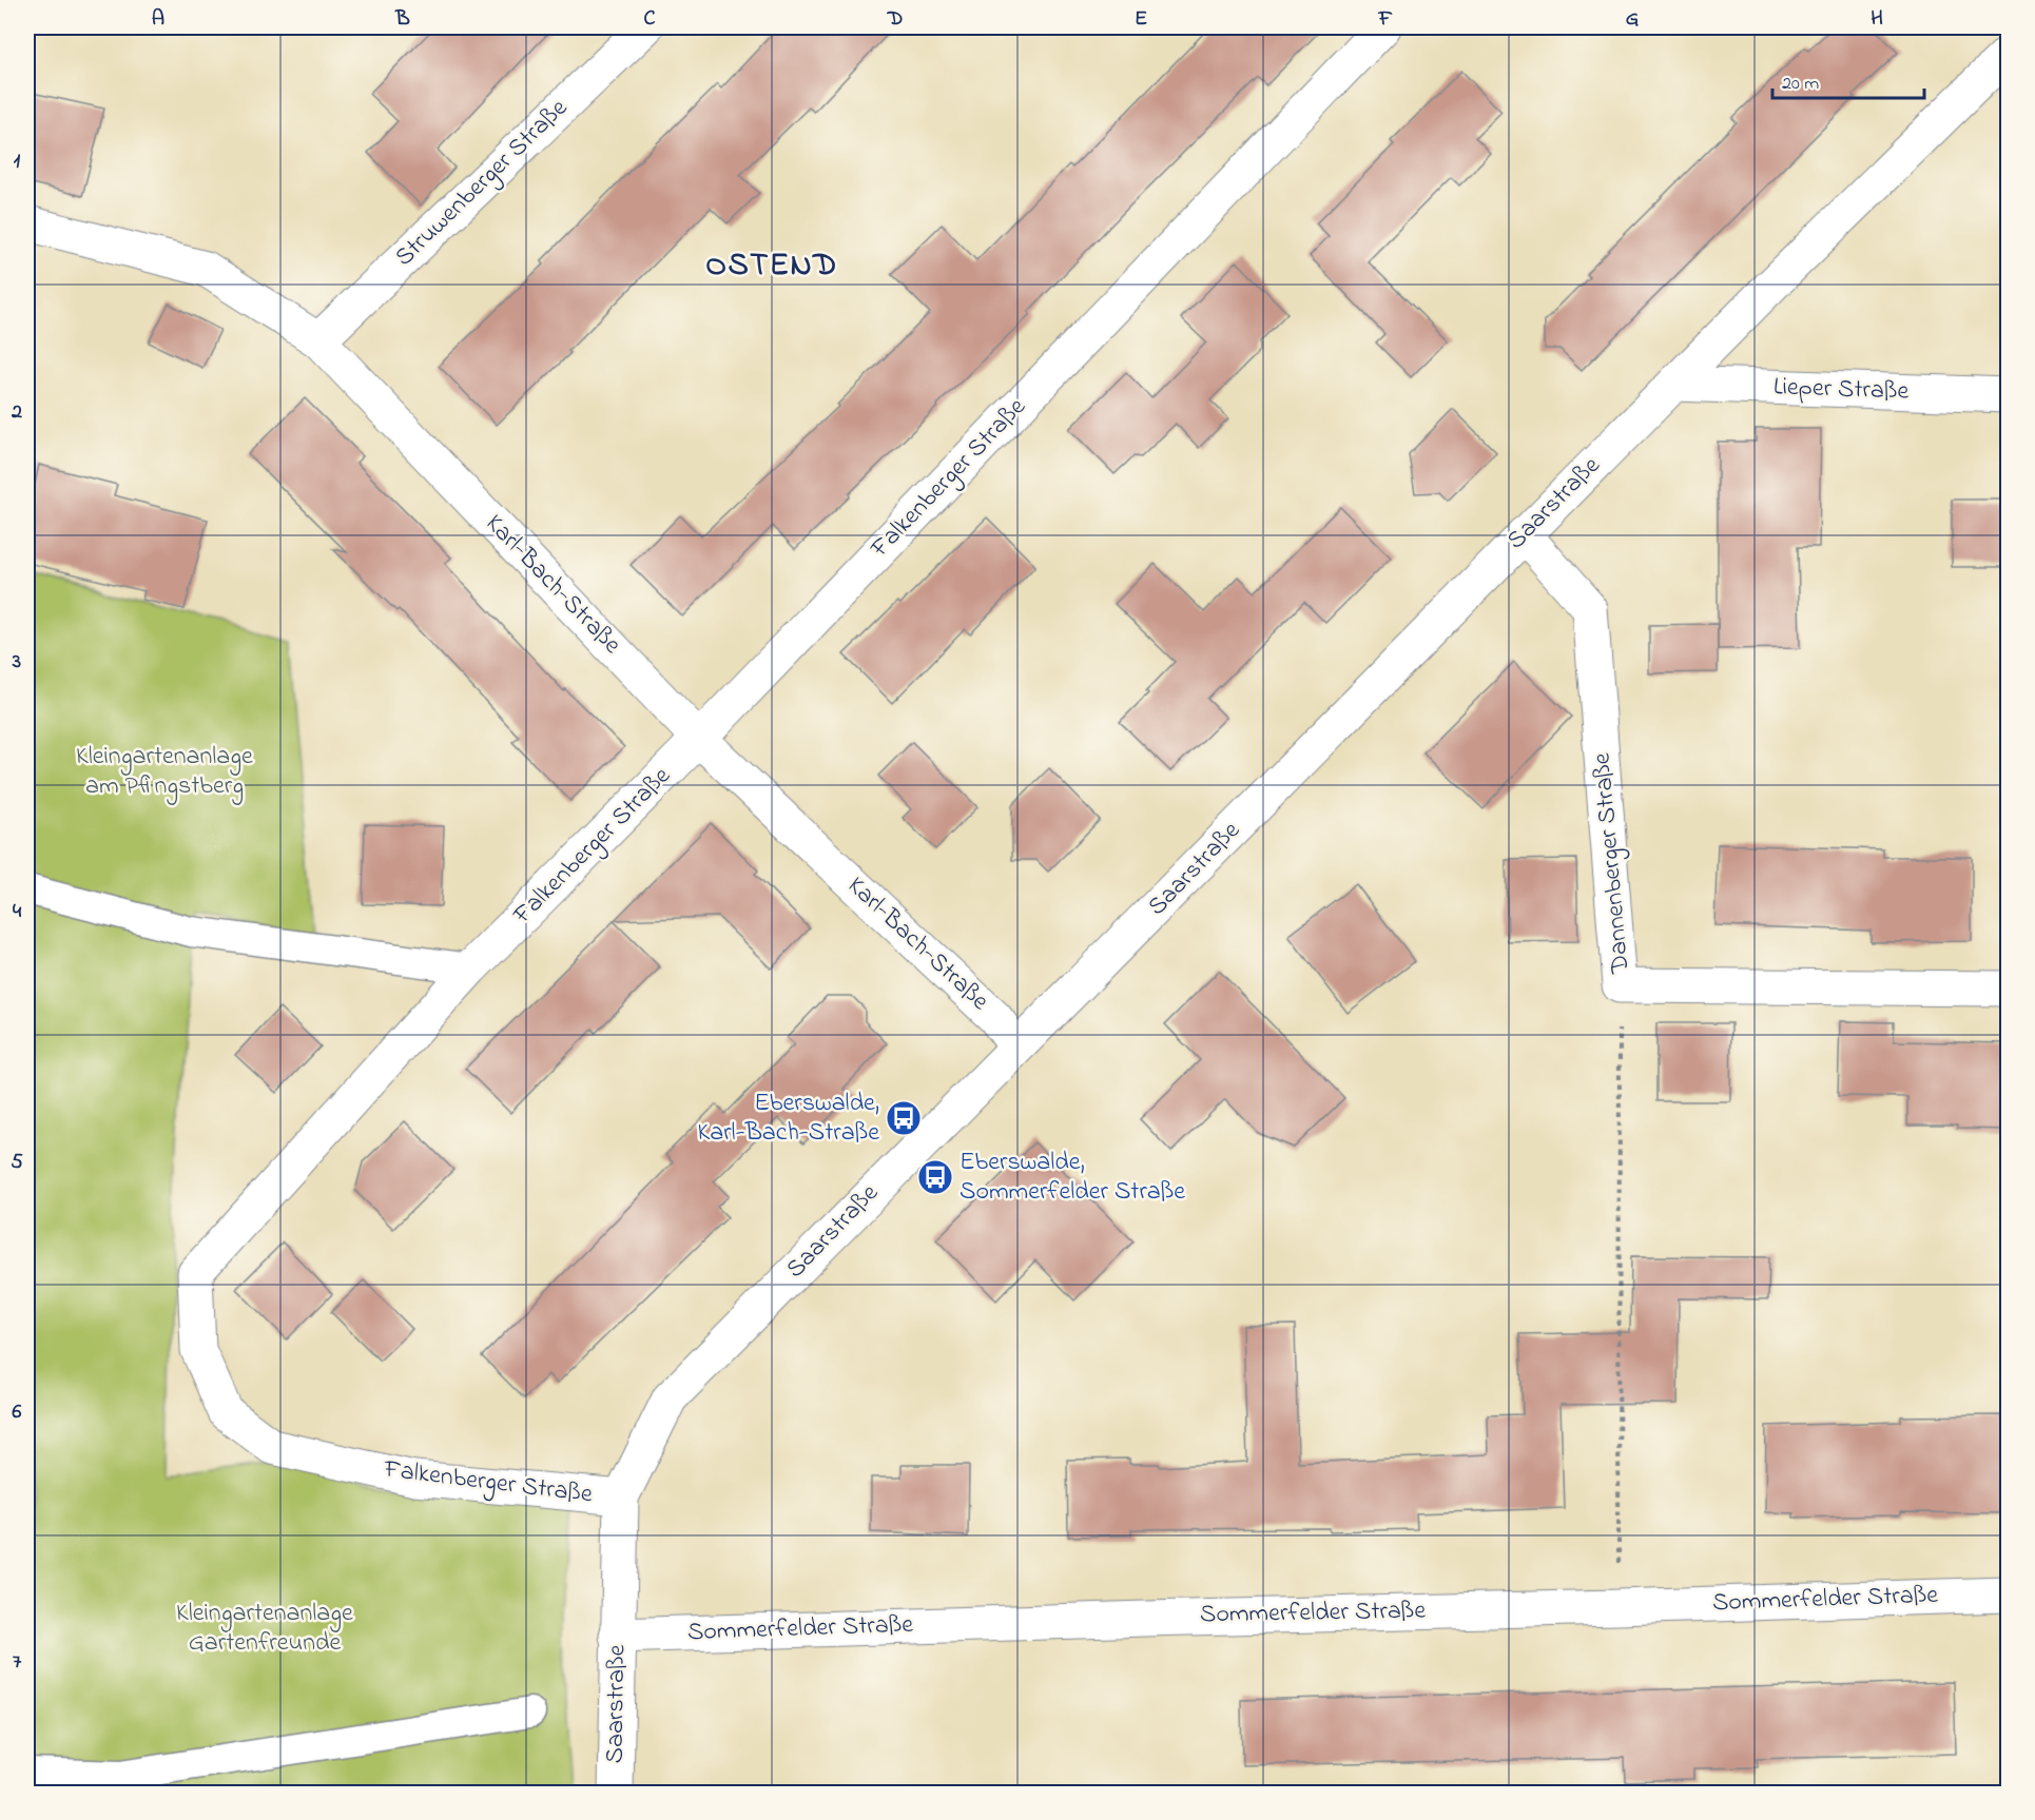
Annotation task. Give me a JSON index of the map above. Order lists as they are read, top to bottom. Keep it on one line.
{"streets":{"street":["Struwenberger Straße","Lieper Straße","Falkenberger Straße","Saarstraße","Karl-Bach-Straße","Dannenberger Straße","Sommerfelder Straße"]},"crossings":[["Struwenberger Straße","Karl-Bach-Straße"],["Lieper Straße","Saarstraße"],["Falkenberger Straße","Saarstraße"],["Falkenberger Straße","Karl-Bach-Straße"],["Saarstraße","Karl-Bach-Straße"],["Saarstraße","Dannenberger Straße"],["Saarstraße","Sommerfelder Straße"]],"districts":["OSTEND"],"parks":["Kleingartenanlage am Pfingstberg","Kleingartenanlage Gartenfreunde"],"places":{"bus stop":["Eberswalde, Karl-Bach-Straße","Eberswalde, Sommerfelder Straße"]},"scale_bar":"20 m","grid":{"columns":["A","B","C","D","E","F","G","H"],"rows":["1","2","3","4","5","6","7"]}}
